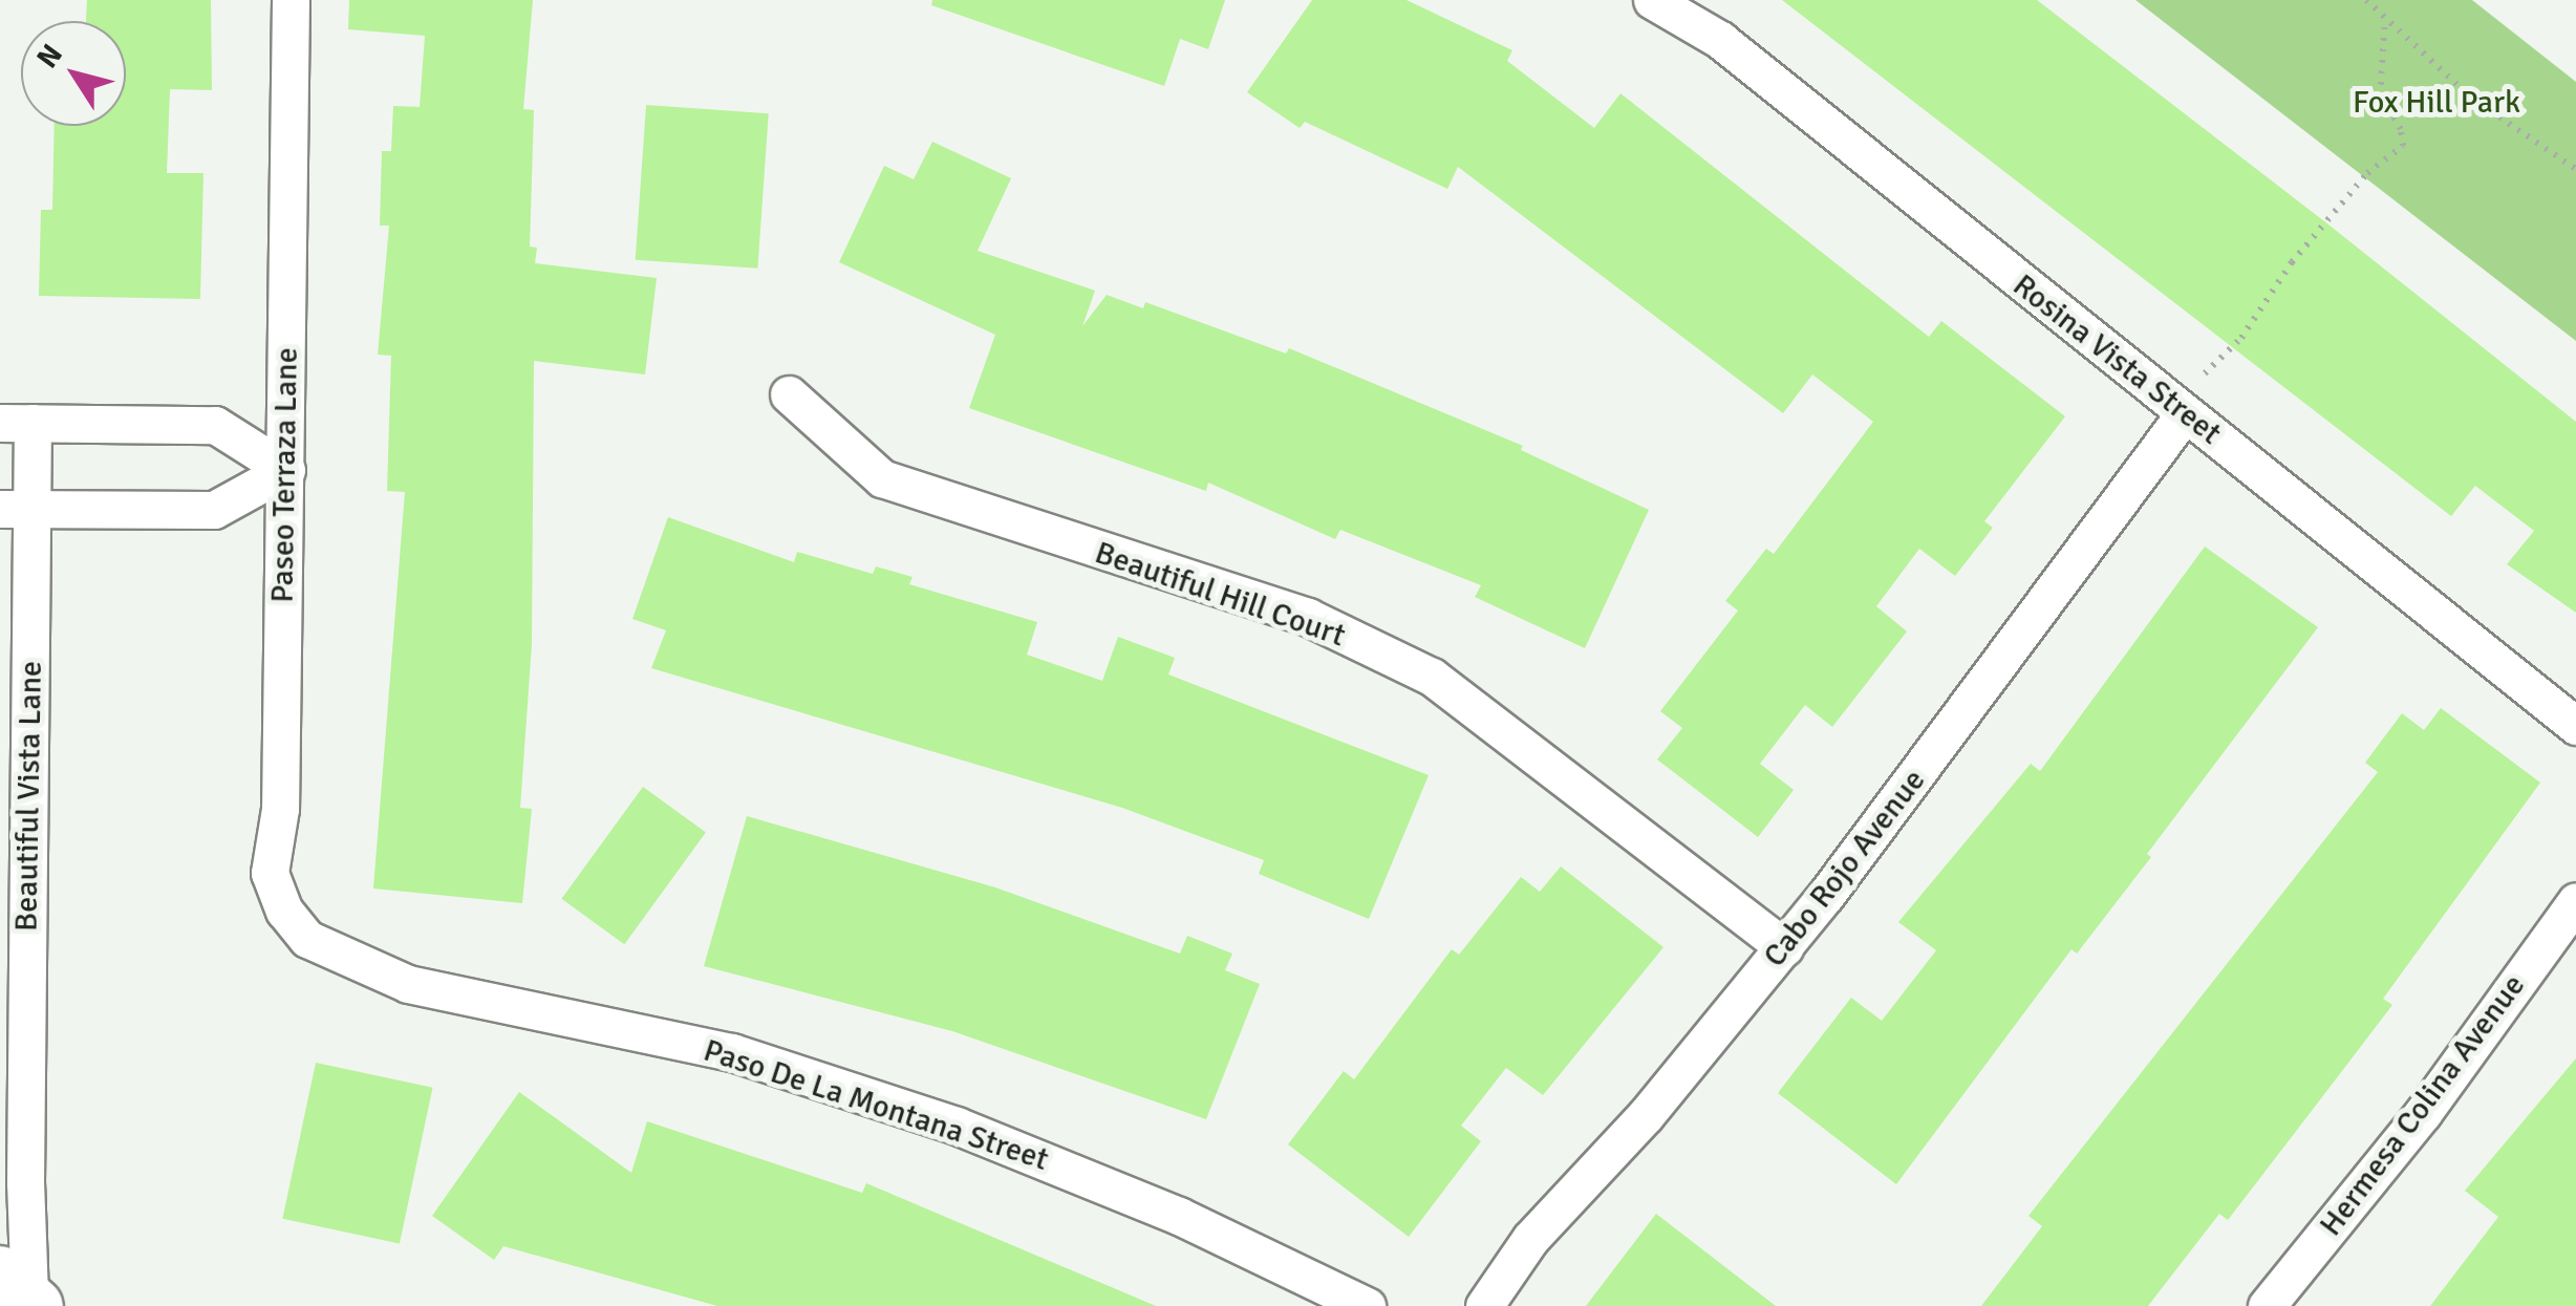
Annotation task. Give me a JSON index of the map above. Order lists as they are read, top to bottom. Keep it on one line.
{"streets":{"street":["Rosina Vista Street","Paseo Terraza Lane","Beautiful Hill Court","Beautiful Vista Lane","Cabo Rojo Avenue","Paso De La Montana Street","Hermesa Colina Avenue"]},"crossings":[["Rosina Vista Street","Cabo Rojo Avenue"],["Paseo Terraza Lane","Paso De La Montana Street"],["Beautiful Hill Court","Cabo Rojo Avenue"]],"parks":["Fox Hill Park"],"north":"top left"}
